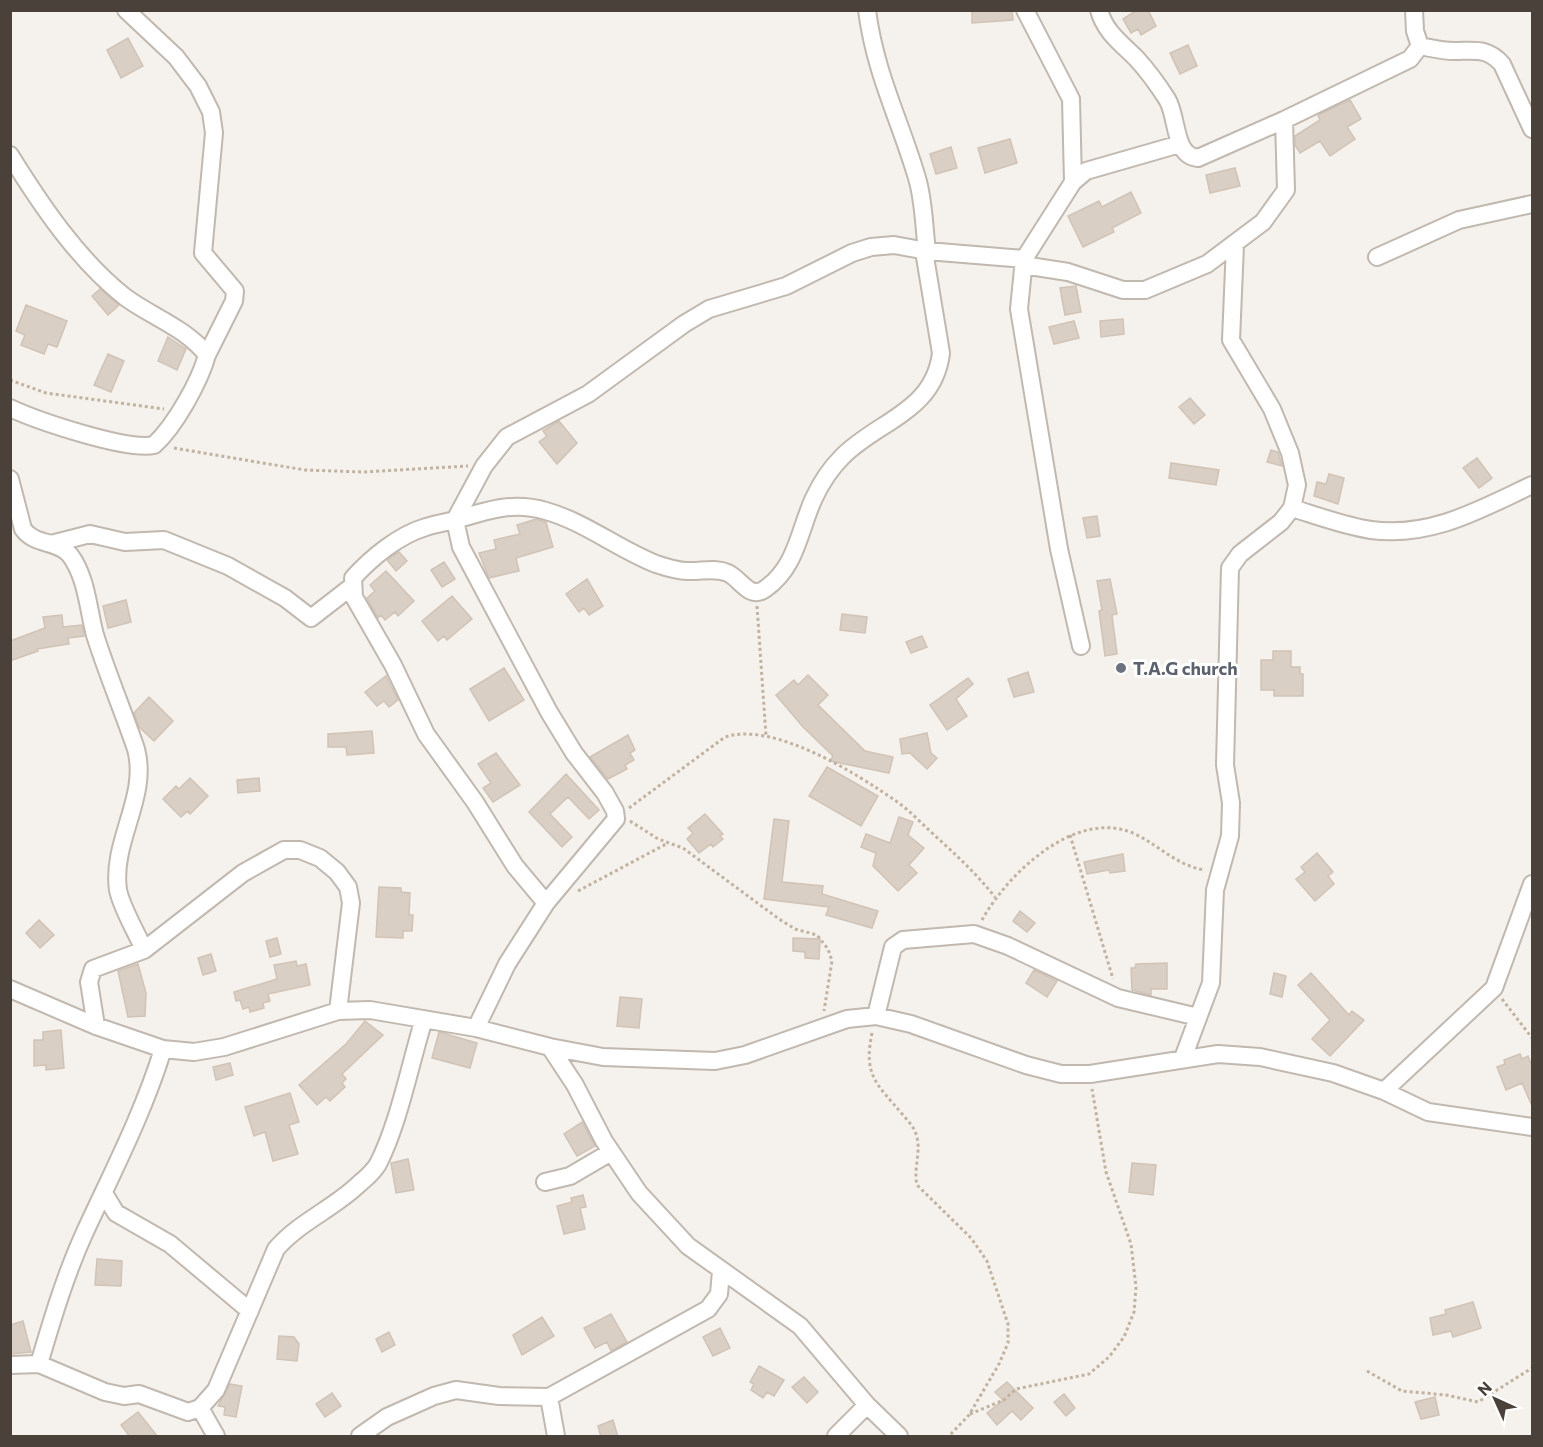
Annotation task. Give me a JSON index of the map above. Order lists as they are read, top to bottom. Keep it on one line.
{"places":["T.A.G church"],"north":"top left"}
